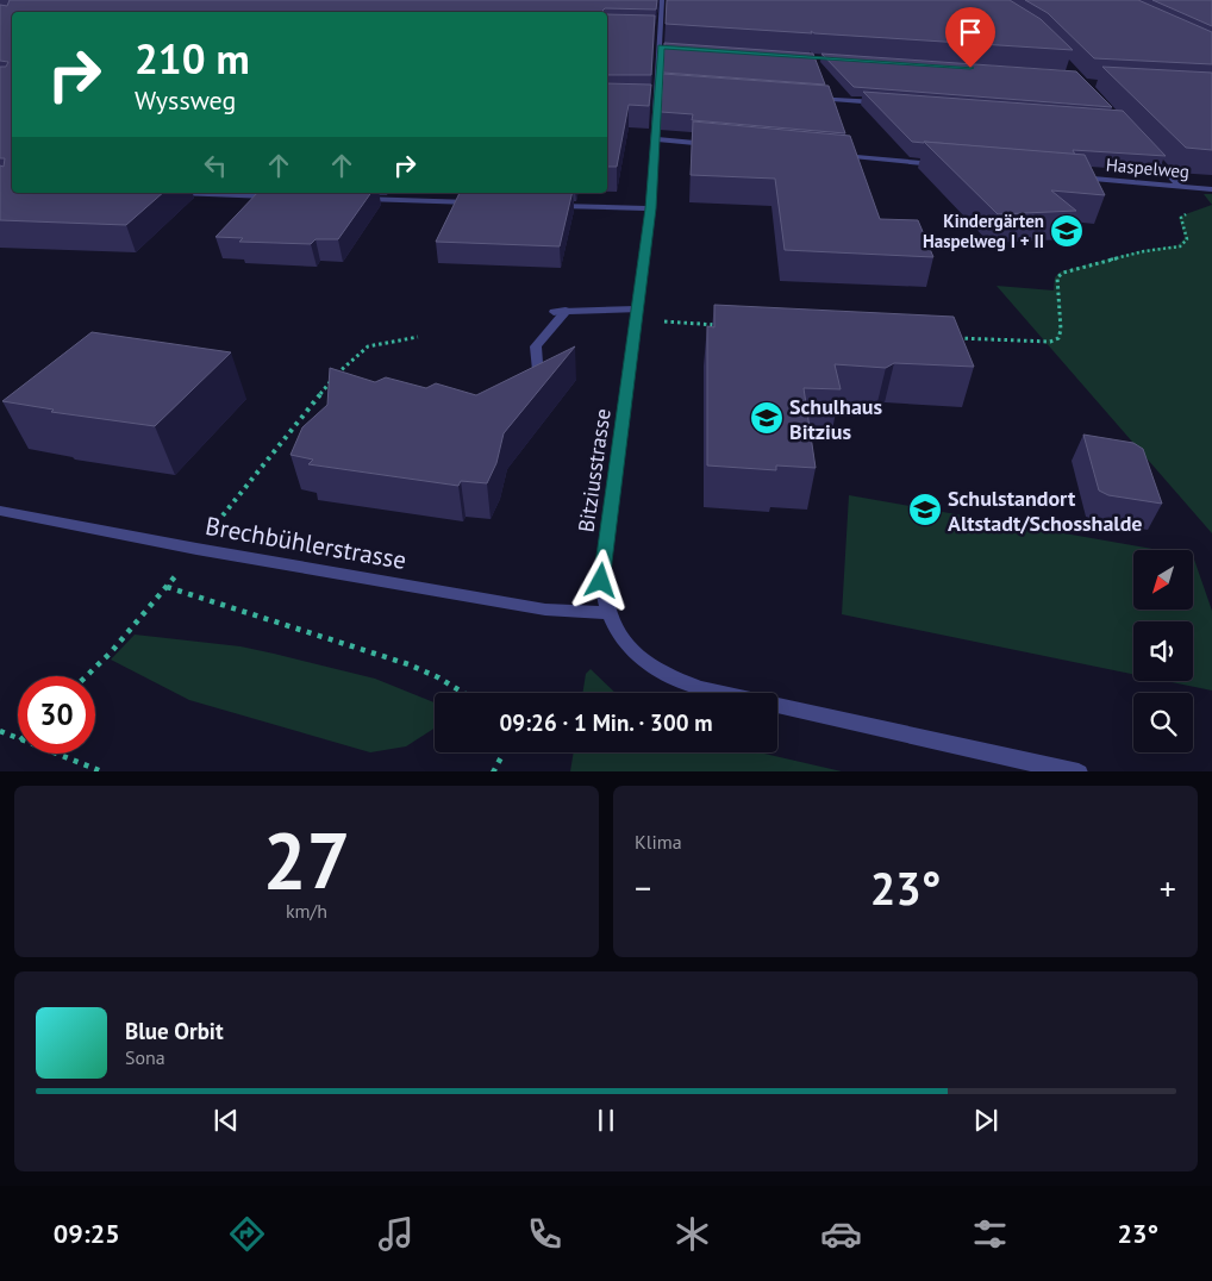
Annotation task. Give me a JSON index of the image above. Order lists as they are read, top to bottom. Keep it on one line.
{"streets":{"street":["Haspelweg","Bitziusstrasse","Brechbühlerstrasse"]},"crossings":[["Bitziusstrasse","Brechbühlerstrasse"]],"places":{"school or university":["Kindergärten Haspelweg I + II","Schulhaus Bitzius","Schulstandort Altstadt/Schosshalde"]},"north":"bottom left","page":{"turn":["210 m","Wyssweg"],"limit":"30","trip":"09:26 · 1 Min. · 300 m","tile":[["27","km/h"],"Klima"],"heat":["−","23°","+"],"song":["Blue Orbit","Sona"],"tabs":["09:25","23°"]}}
